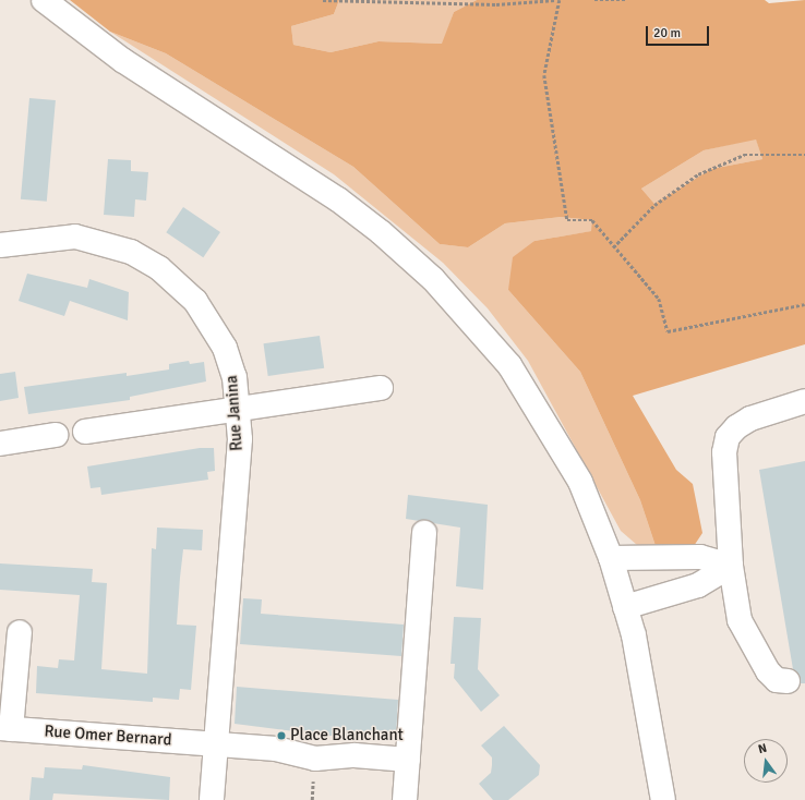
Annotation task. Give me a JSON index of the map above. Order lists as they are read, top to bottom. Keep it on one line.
{"streets":{"street":["Rue Janina","Rue Omer Bernard"]},"crossings":[["Rue Janina","Rue Omer Bernard"]],"places":["Place Blanchant"],"scale_bar":"20 m","north":"top"}
